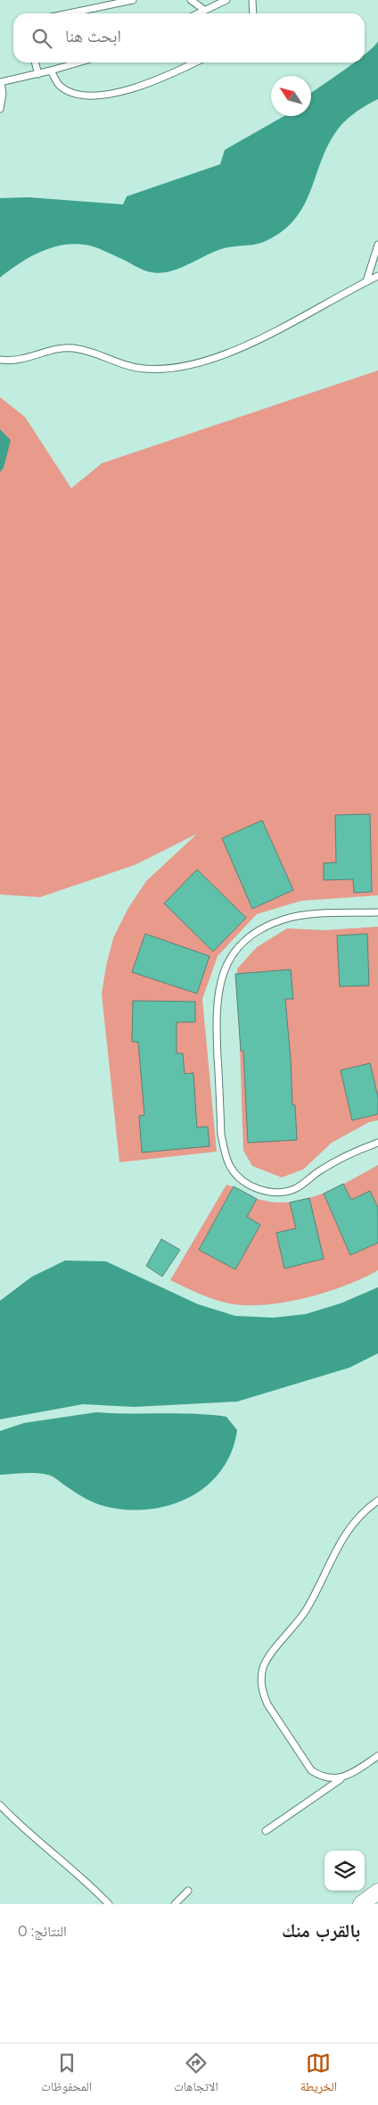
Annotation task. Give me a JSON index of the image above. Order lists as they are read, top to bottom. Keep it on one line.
{"north":"top left","page":{"search":"ابحث هنا","heading":["بالقرب منك","النتائج: 0"],"nav":["الخريطة","الاتجاهات","المحفوظات"]}}
